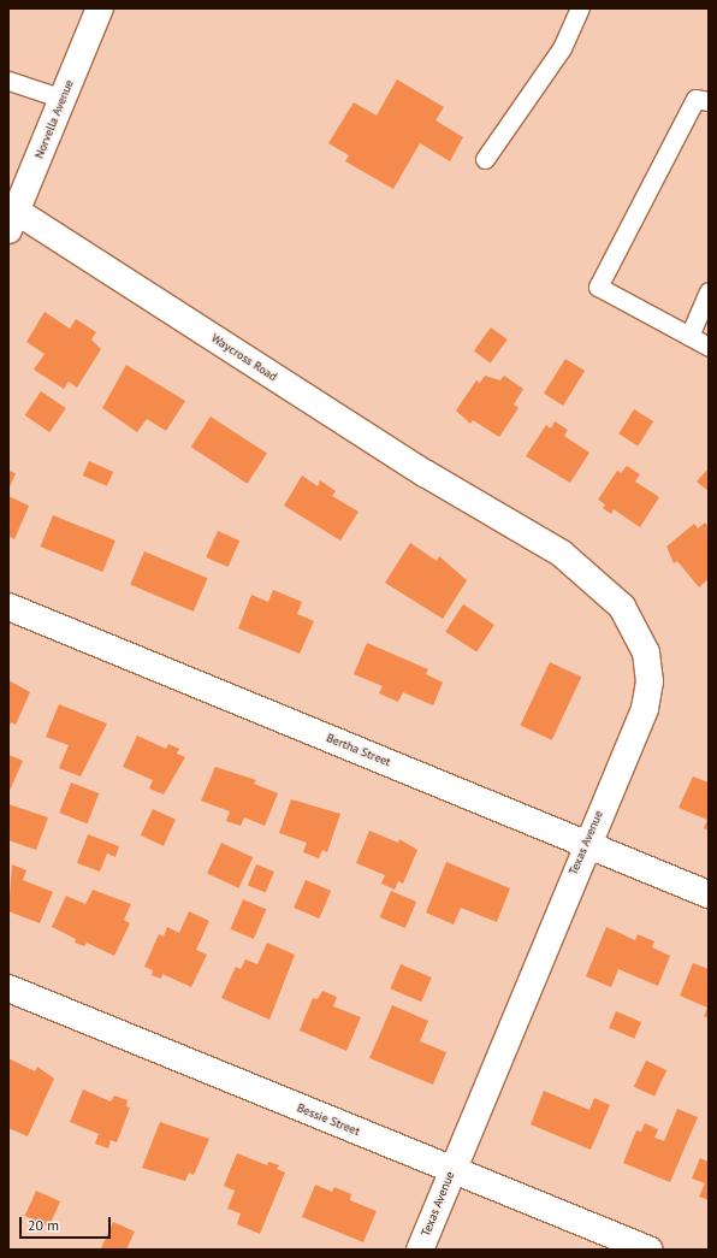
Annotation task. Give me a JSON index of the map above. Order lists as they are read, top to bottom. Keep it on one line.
{"streets":{"street":["Norvella Avenue","Waycross Road","Bertha Street","Texas Avenue","Bessie Street"]},"crossings":[["Norvella Avenue","Waycross Road"],["Waycross Road","Texas Avenue"],["Bertha Street","Texas Avenue"],["Texas Avenue","Bessie Street"]],"scale_bar":"20 m"}
